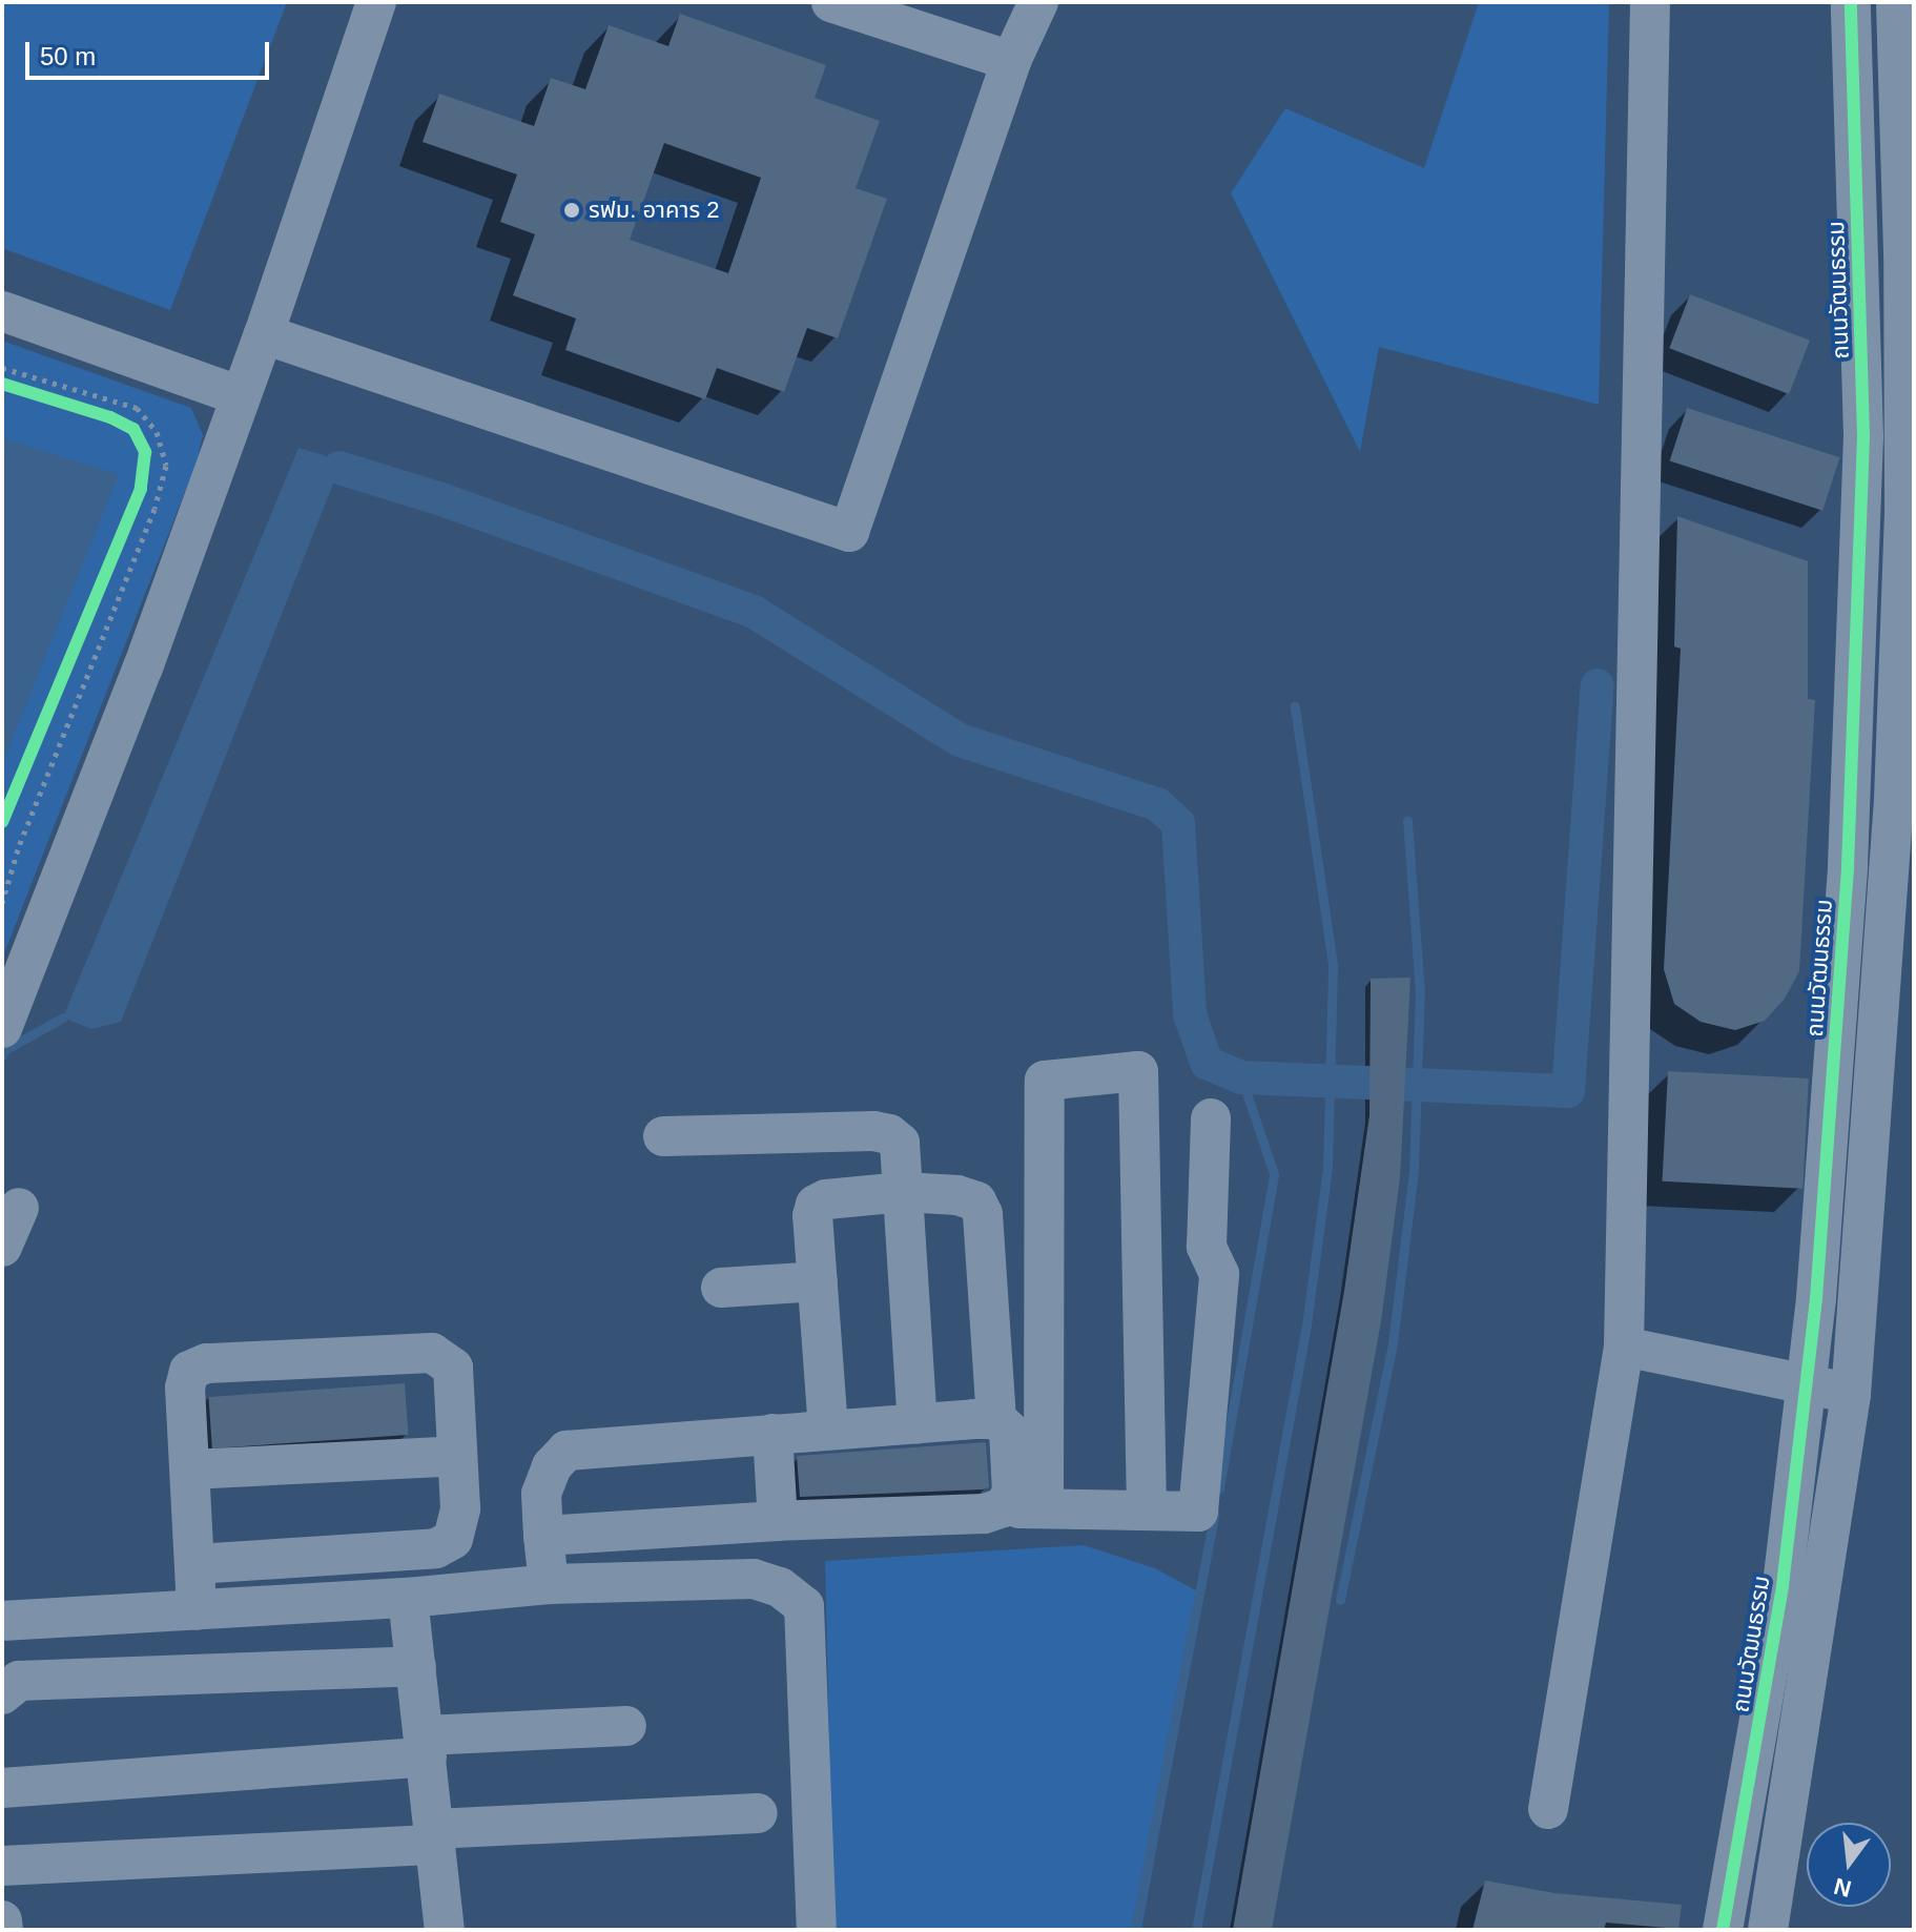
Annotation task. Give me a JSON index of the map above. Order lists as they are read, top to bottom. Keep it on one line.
{"streets":{"street":["ถนนวัฒนธรรม"]},"places":["รฟม. อาคาร 2"],"scale_bar":"50 m","north":"bottom"}
